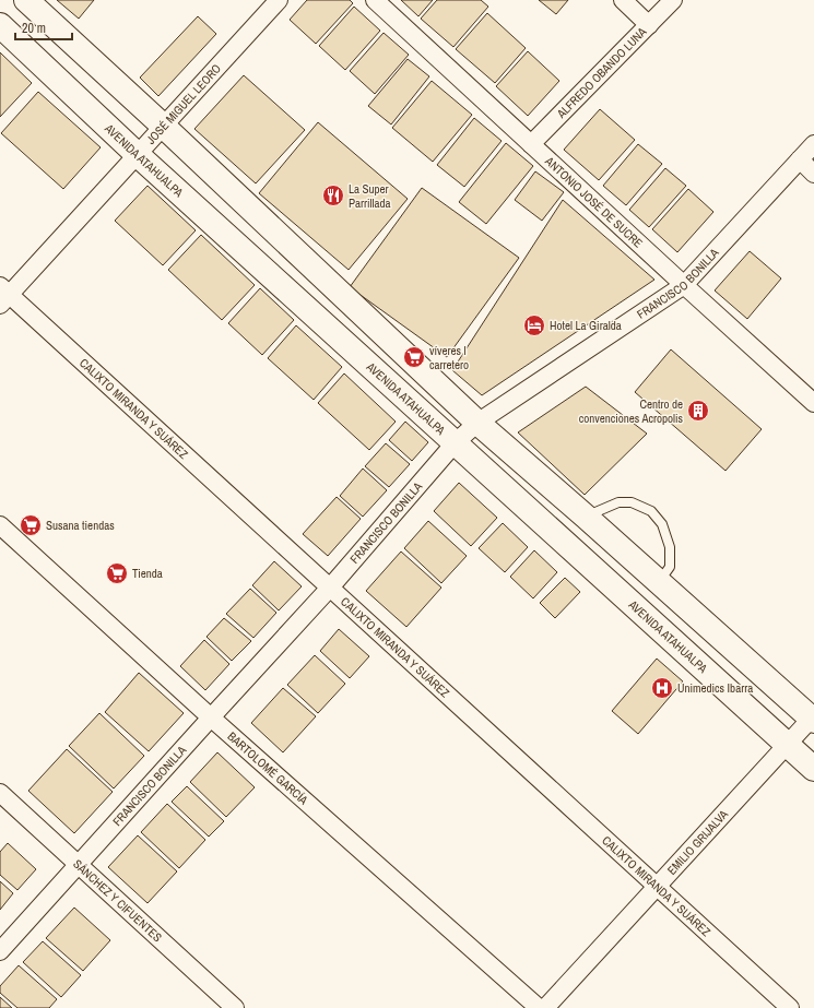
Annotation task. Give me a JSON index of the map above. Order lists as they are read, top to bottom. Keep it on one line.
{"streets":{"main road":["AVENIDA ATAHUALPA"],"street":["ALFREDO OBANDO LUNA","JOSÉ MIGUEL LEORO","ANTONIO JOSÉ DE SUCRE","FRANCISCO BONILLA","CALIXTO MIRANDA Y SUÁREZ","BARTOLOMÉ GARCÍA","EMILIO GRIJALVA","SÁNCHEZ Y CIFUENTES"]},"crossings":[["ALFREDO OBANDO LUNA","ANTONIO JOSÉ DE SUCRE"],["JOSÉ MIGUEL LEORO","AVENIDA ATAHUALPA"],["JOSÉ MIGUEL LEORO","CALIXTO MIRANDA Y SUÁREZ"],["AVENIDA ATAHUALPA","FRANCISCO BONILLA"],["AVENIDA ATAHUALPA","EMILIO GRIJALVA"],["ANTONIO JOSÉ DE SUCRE","FRANCISCO BONILLA"],["FRANCISCO BONILLA","CALIXTO MIRANDA Y SUÁREZ"],["FRANCISCO BONILLA","BARTOLOMÉ GARCÍA"],["FRANCISCO BONILLA","SÁNCHEZ Y CIFUENTES"],["CALIXTO MIRANDA Y SUÁREZ","EMILIO GRIJALVA"]],"places":{"restaurant":["La Super Parrillada"],"hotel":["Hotel La Giralda"],"supermarket":["víveres l carretero","Susana tiendas","Tienda"],"building":["Centro de convenciones Acropolis"],"hospital":["Unimedics Ibarra"]},"scale_bar":"20 m"}
